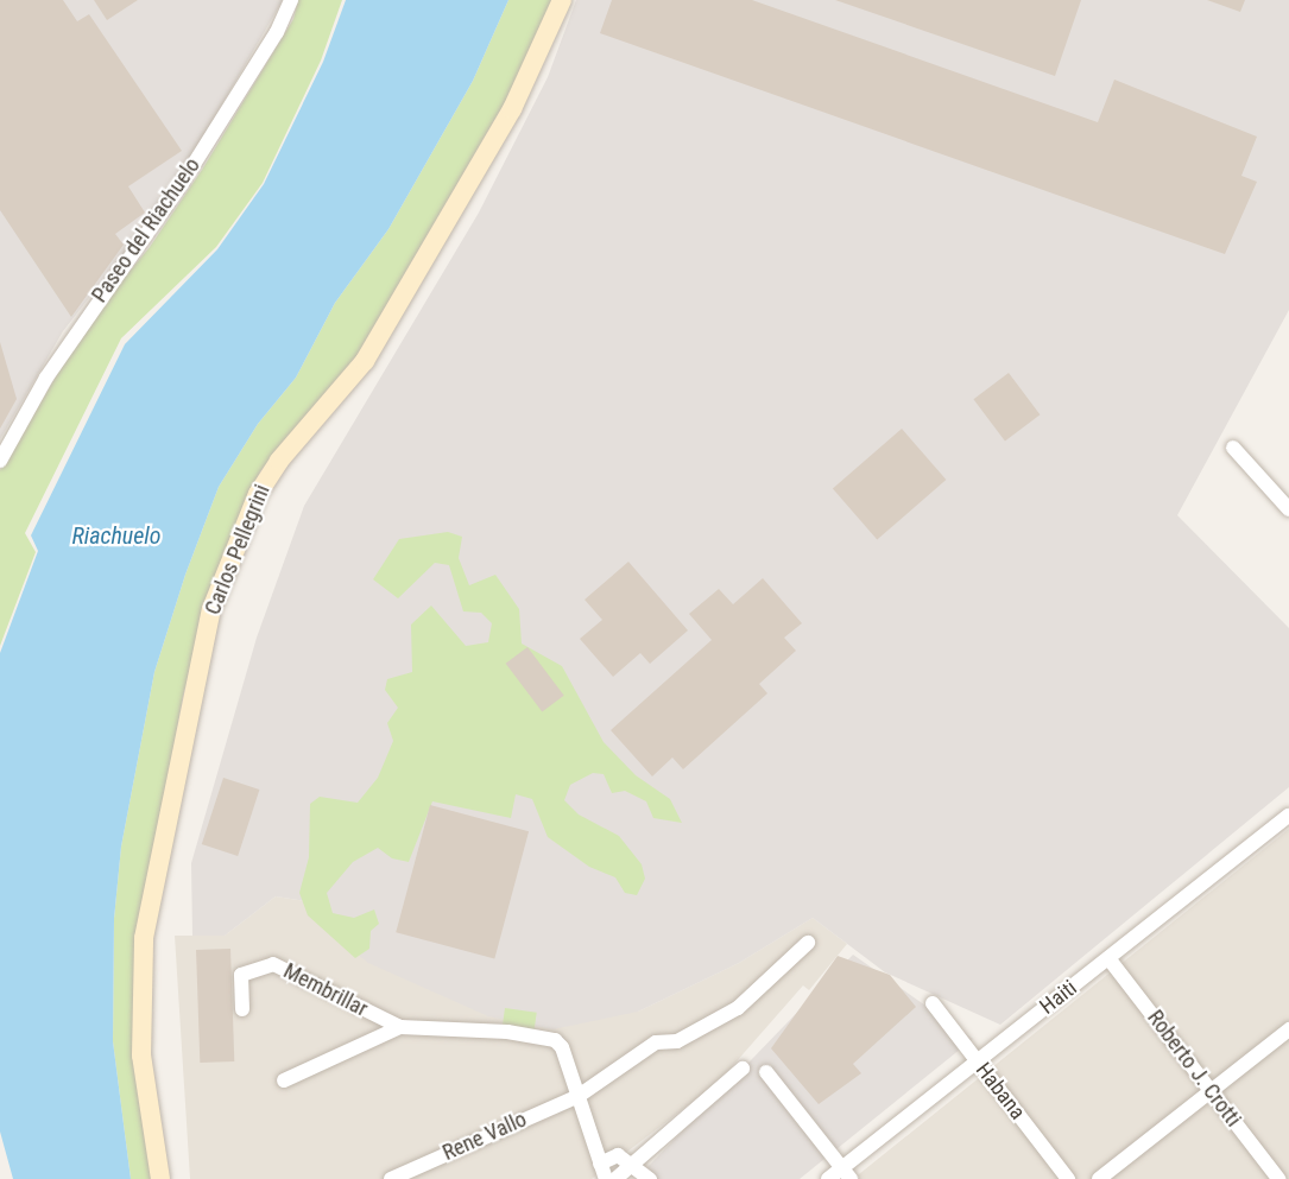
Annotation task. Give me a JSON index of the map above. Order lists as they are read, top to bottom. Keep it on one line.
{"streets":{"street":["Paseo del Riachuelo","Carlos Pellegrini","Membrillar","Haiti","Roberto J. Crotti","Habana","Rene Vallo"]},"crossings":[["Haiti","Roberto J. Crotti"],["Haiti","Habana"]],"water":["Riachuelo"]}
